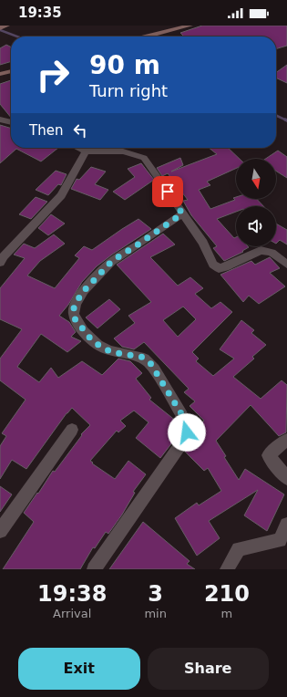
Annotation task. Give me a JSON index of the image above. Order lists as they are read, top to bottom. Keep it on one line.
{"north":"bottom","page":{"status":"19:35","turn":["90 m","Turn right"],"then":"Then","eta":["19:38","Arrival","3","min","210","m"],"buttons":["Exit","Share"]}}
